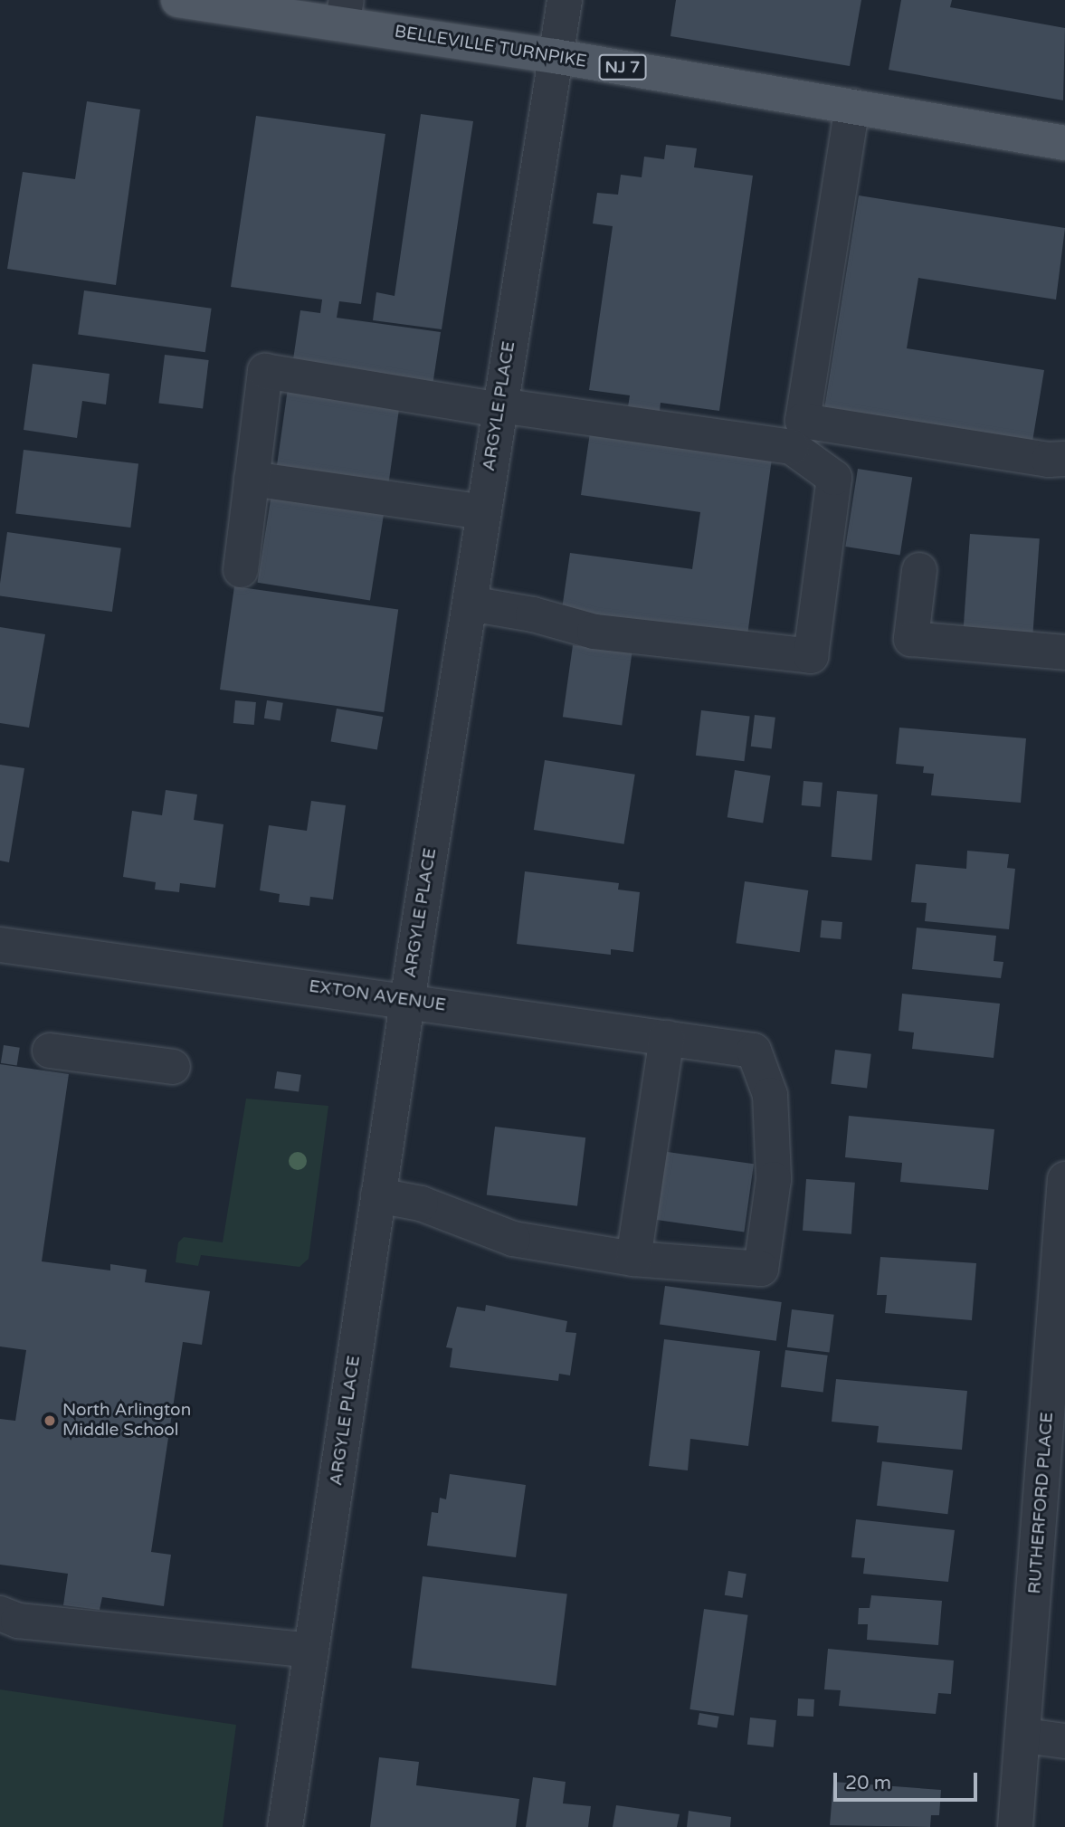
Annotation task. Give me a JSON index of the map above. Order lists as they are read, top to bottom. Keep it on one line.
{"streets":{"main road":["BELLEVILLE TURNPIKE","NJ 7"],"street":["ARGYLE PLACE","EXTON AVENUE","RUTHERFORD PLACE"]},"crossings":[["BELLEVILLE TURNPIKE","ARGYLE PLACE"],["ARGYLE PLACE","EXTON AVENUE"]],"places":["North Arlington Middle School"],"scale_bar":"20 m"}
